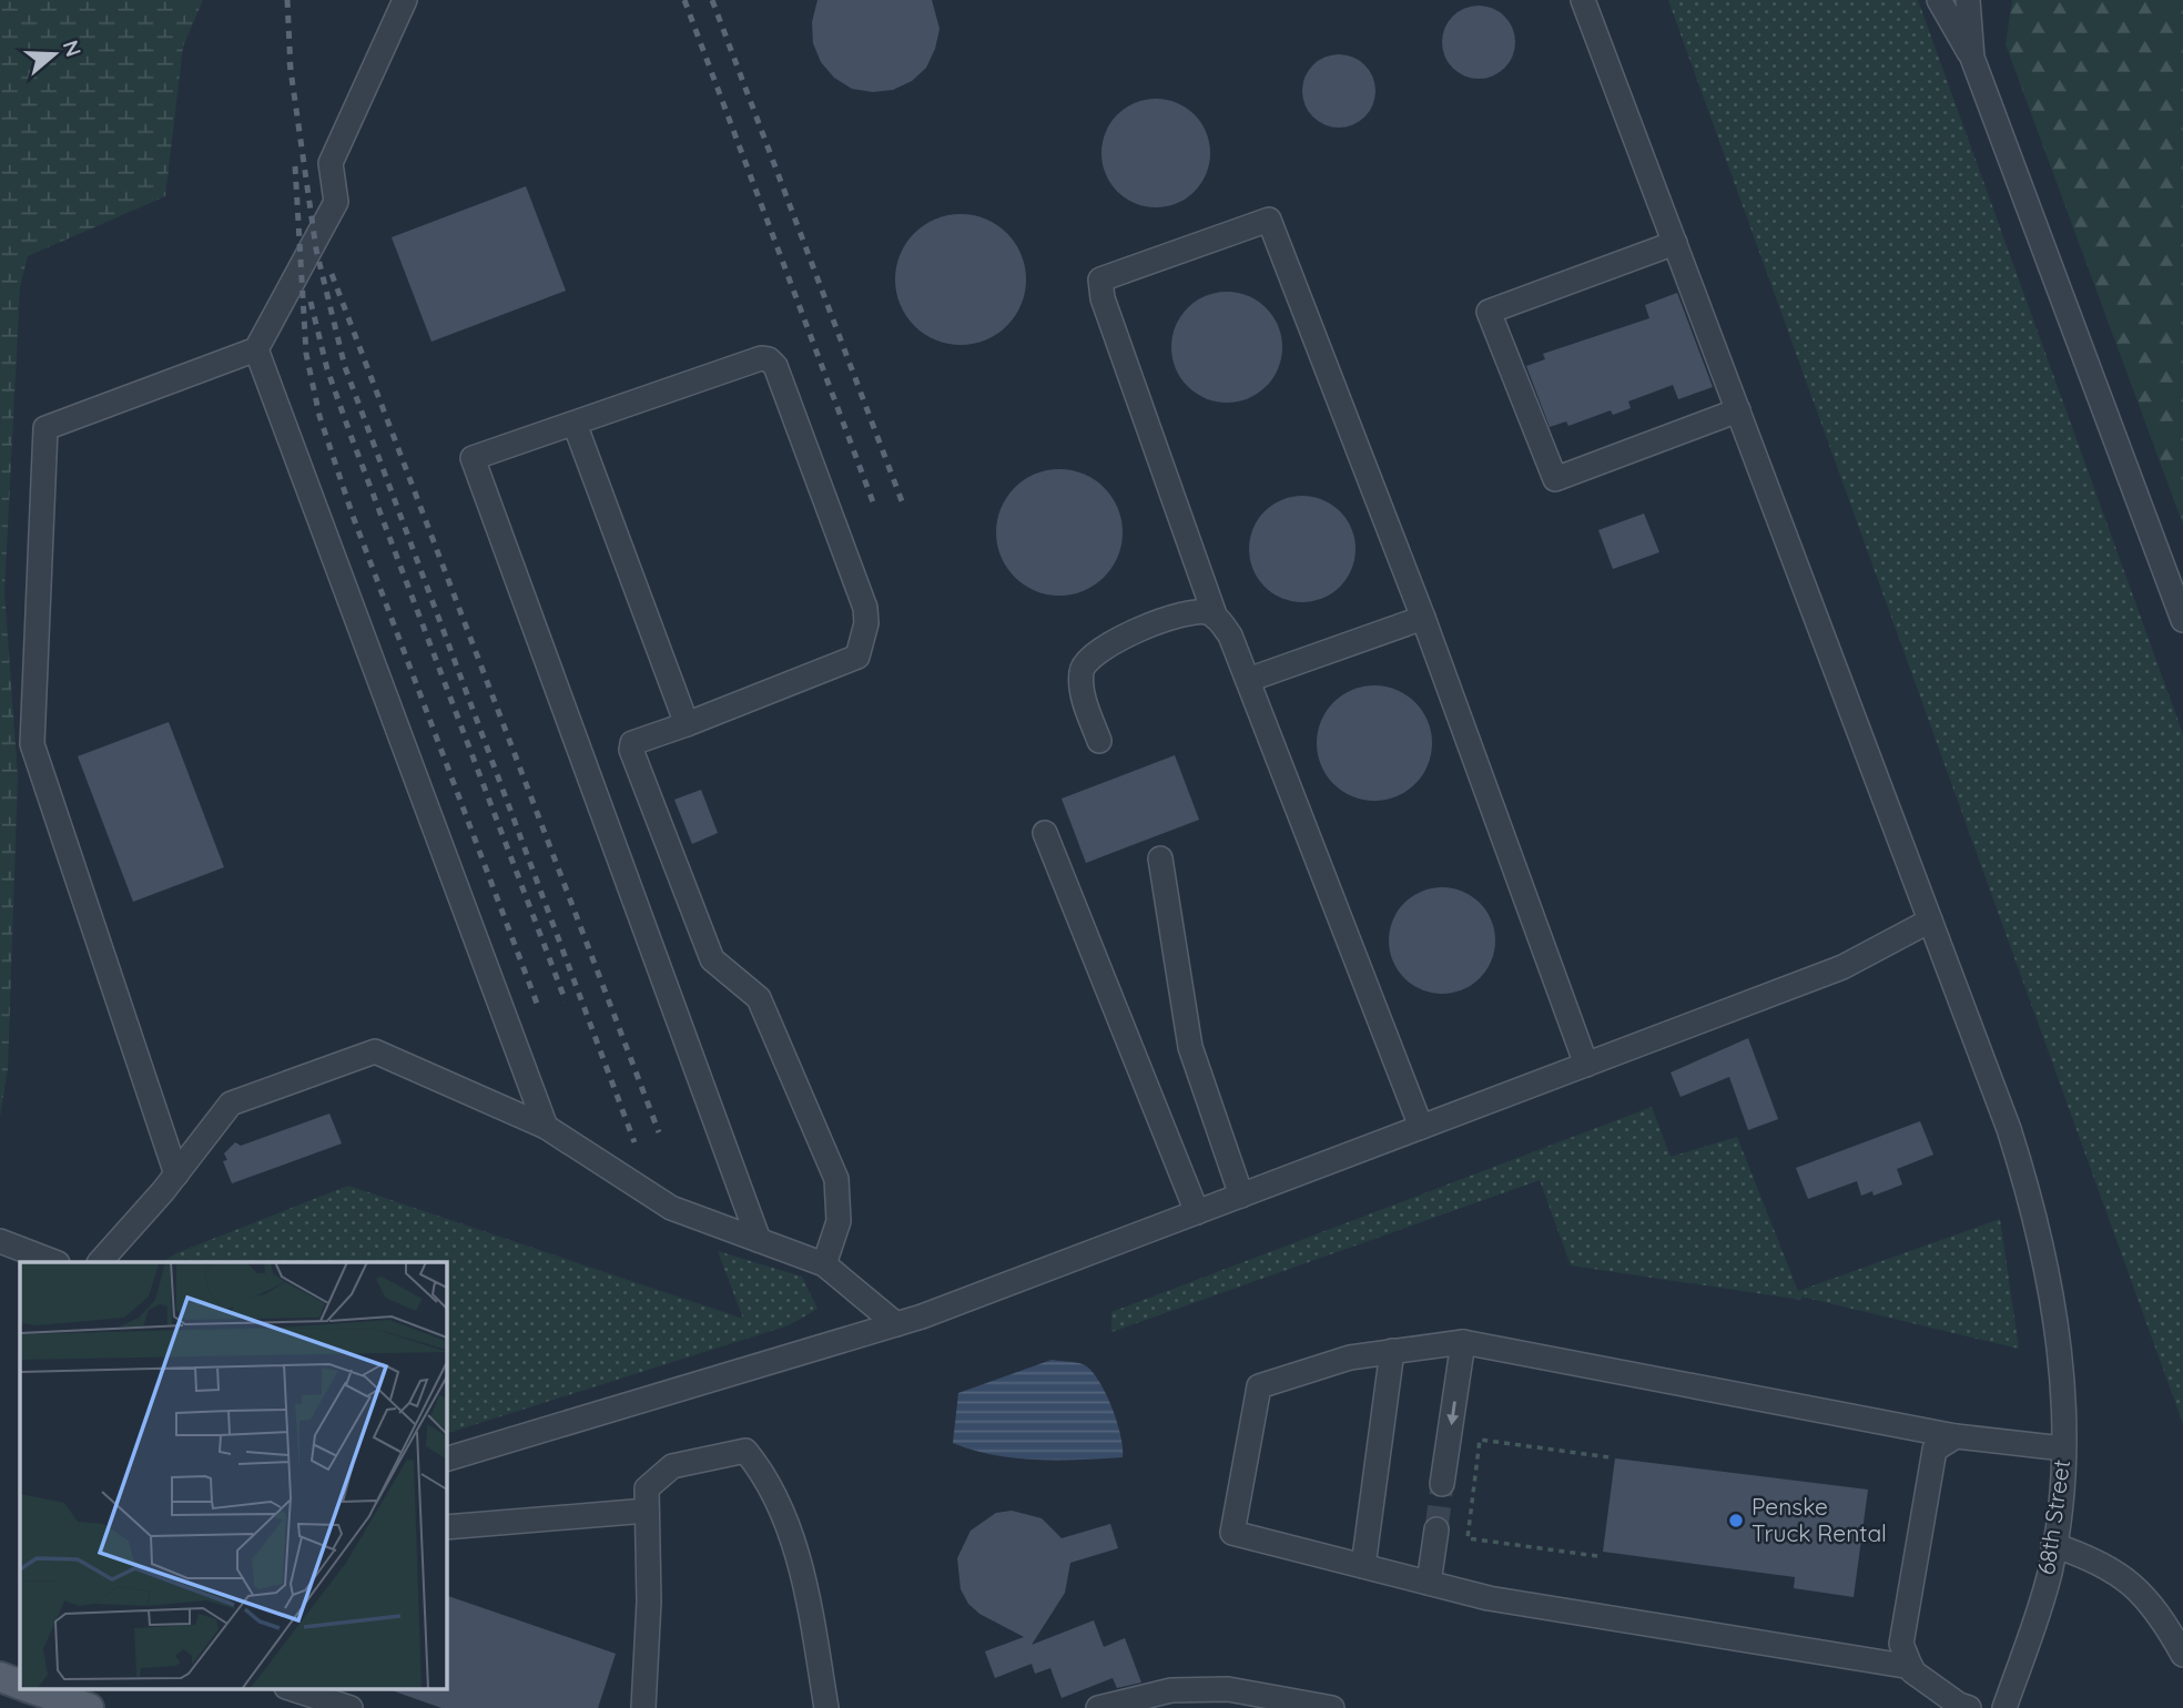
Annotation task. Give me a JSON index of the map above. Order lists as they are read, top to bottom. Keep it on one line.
{"streets":{"street":["68th Street"]},"places":["Penske Truck Rental"],"north":"right"}
